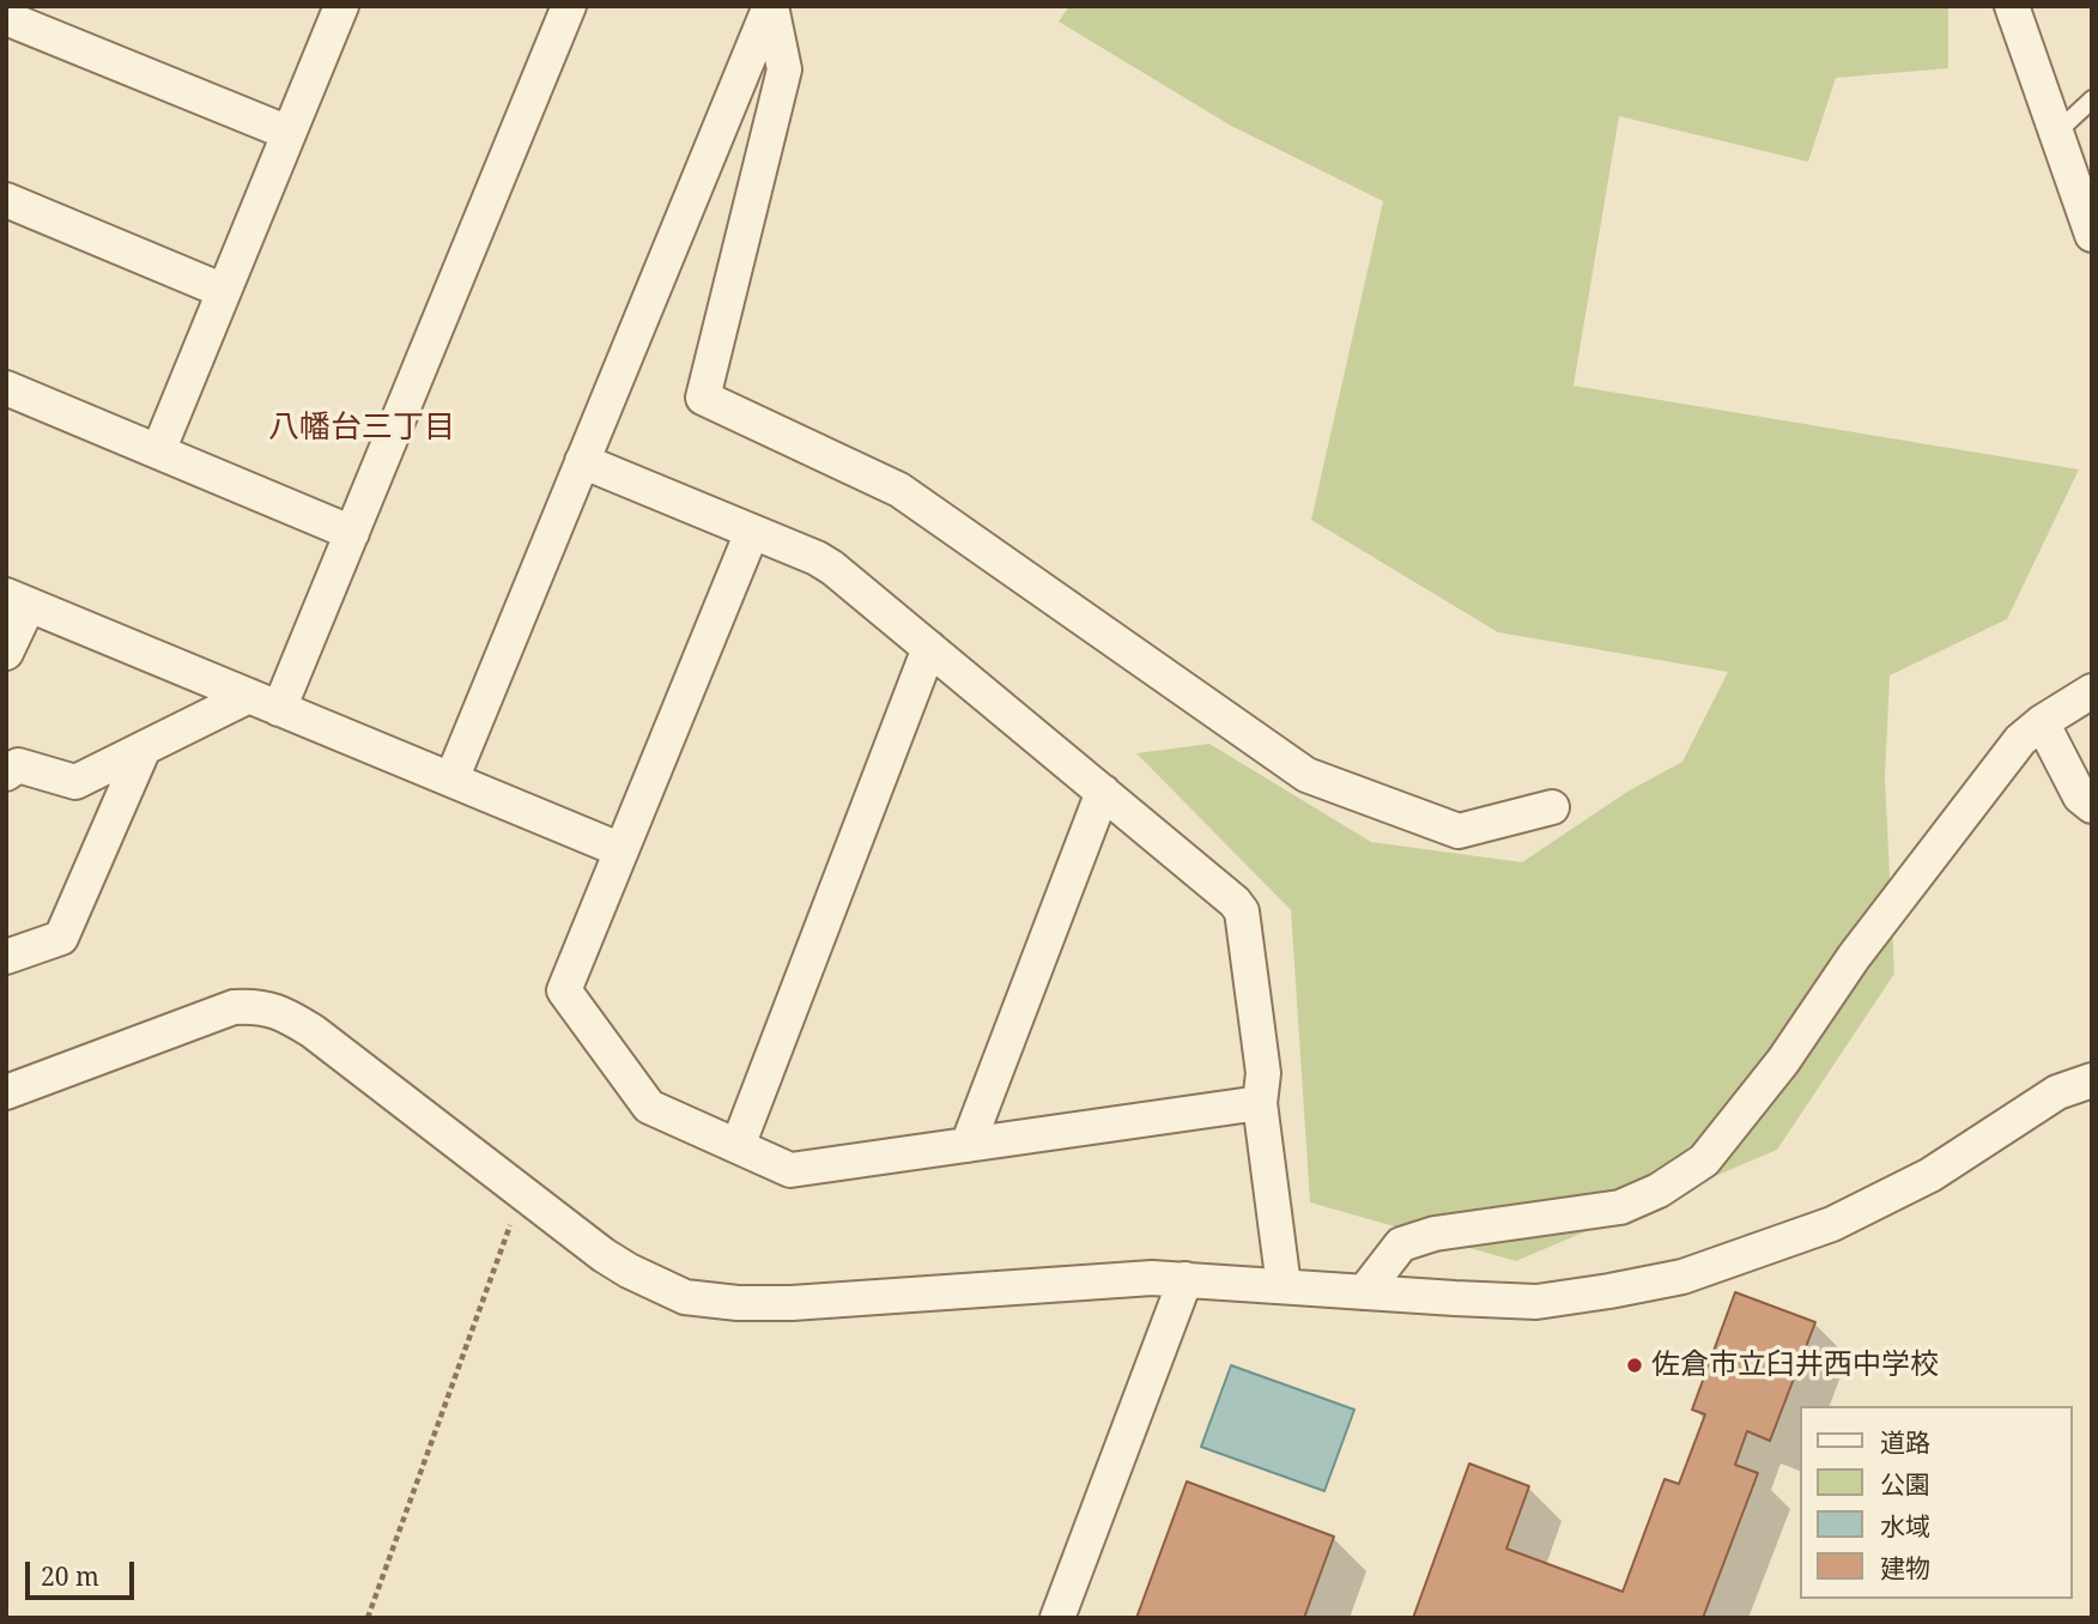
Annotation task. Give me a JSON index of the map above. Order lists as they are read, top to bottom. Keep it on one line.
{"districts":["八幡台三丁目"],"places":["佐倉市立臼井西中学校"],"legend":["道路","公園","水域","建物"],"scale_bar":"20 m"}
